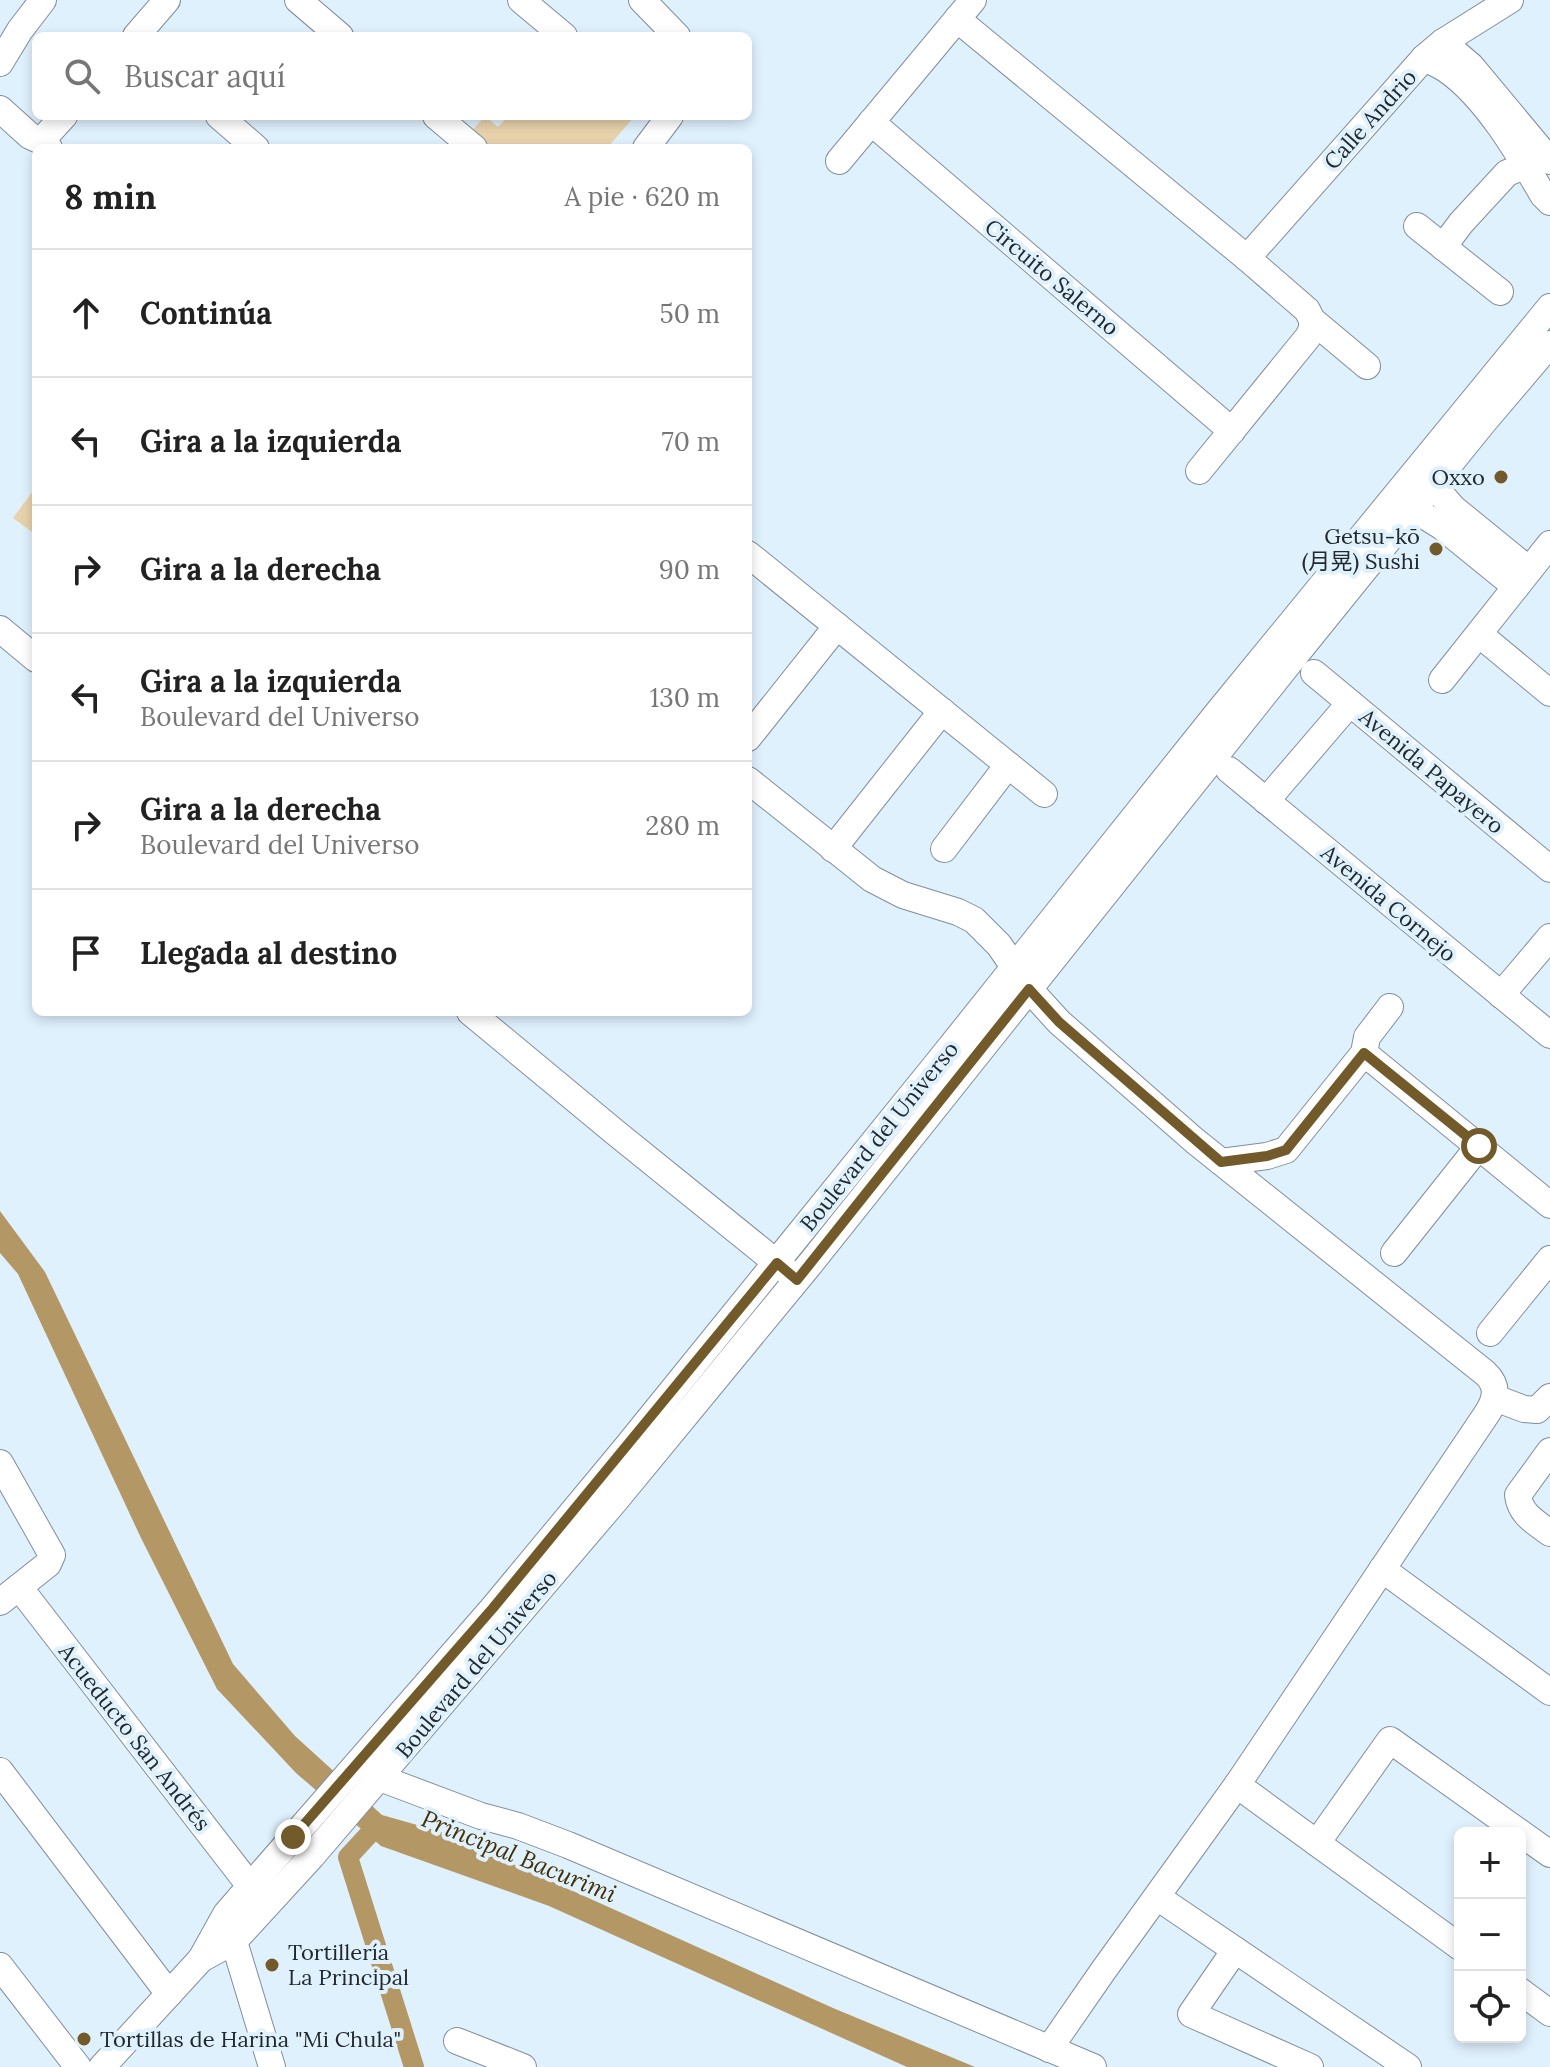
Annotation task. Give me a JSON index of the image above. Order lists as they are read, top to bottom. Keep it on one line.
{"streets":{"street":["Calle Andrio","Circuito Salerno","Avenida Papayero","Avenida Cornejo","Boulevard del Universo","Acueducto San Andrés"]},"crossings":[["Boulevard del Universo","Acueducto San Andrés"]],"water":["Principal Bacurimi"],"places":["Oxxo","Getsu-kо̄ (月晃) Sushi","Tortillería La Principal","Tortillas de Harina \"Mi Chula\""],"page":{"search":"Buscar aquí","heading":["8 min","A pie · 620 m"],"list":[["Continúa","50 m"],["Gira a la izquierda","70 m"],["Gira a la derecha","90 m"],["Gira a la izquierda","Boulevard del Universo","130 m"],["Gira a la derecha","Boulevard del Universo","280 m"],"Llegada al destino"],"map_buttons":["+","−"]}}
